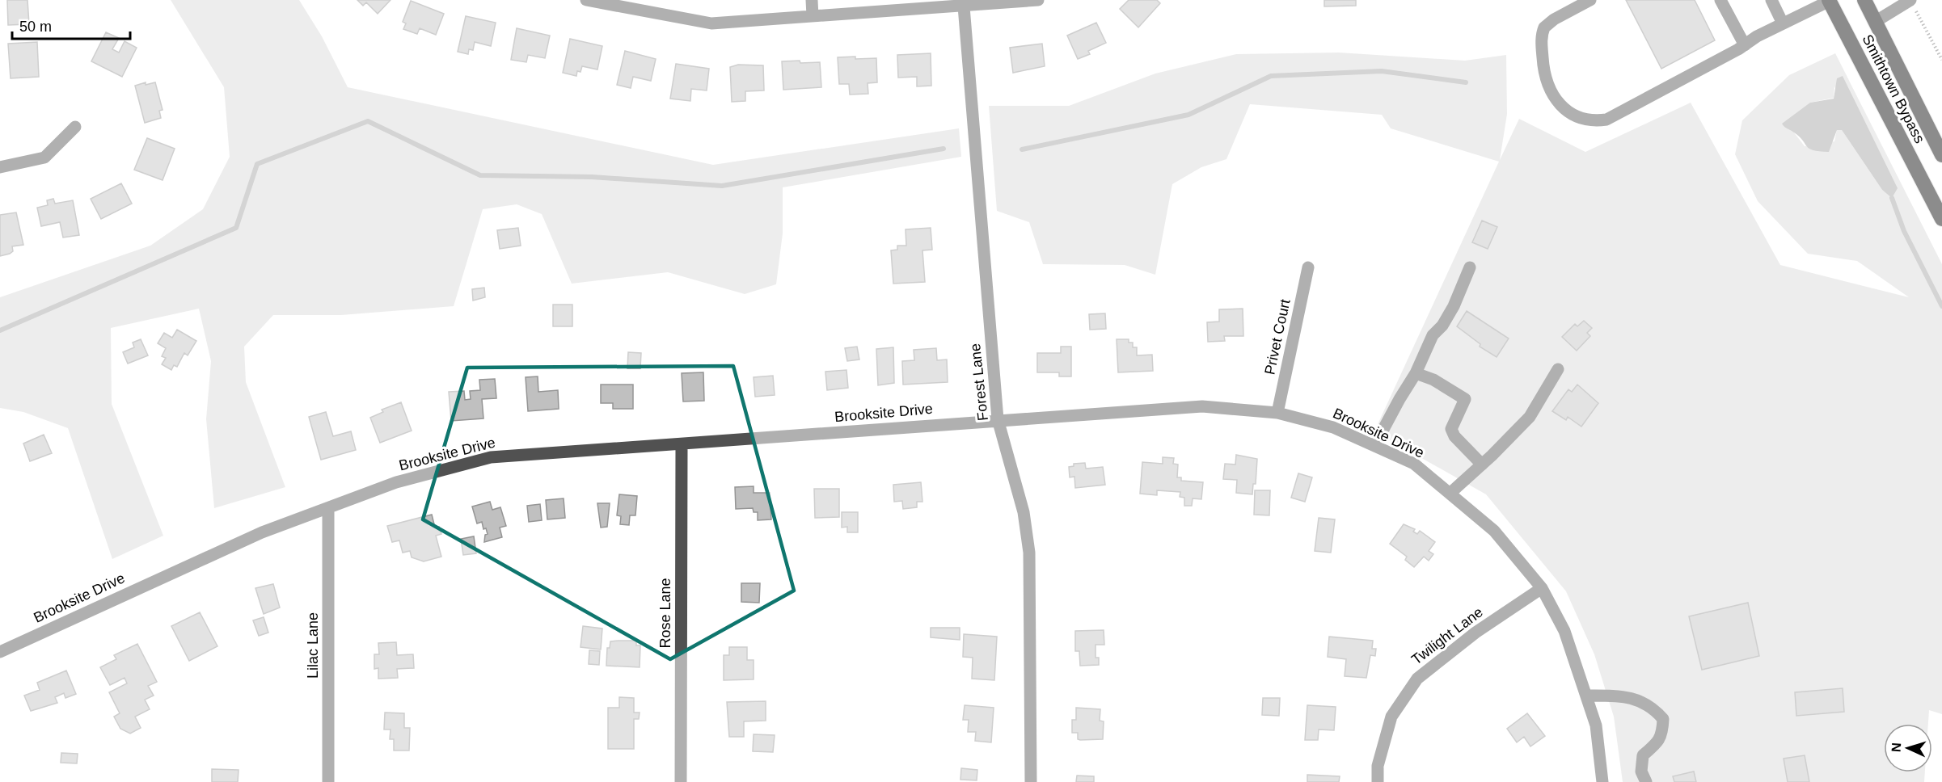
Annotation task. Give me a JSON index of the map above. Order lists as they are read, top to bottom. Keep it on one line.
{"streets":{"highway":["Smithtown Bypass"],"street":["Privet Court","Forest Lane","Brooksite Drive","Rose Lane","Twilight Lane","Lilac Lane"]},"crossings":[["Privet Court","Brooksite Drive"],["Forest Lane","Brooksite Drive"],["Brooksite Drive","Rose Lane"],["Brooksite Drive","Twilight Lane"],["Brooksite Drive","Lilac Lane"]],"scale_bar":"50 m","north":"left"}
